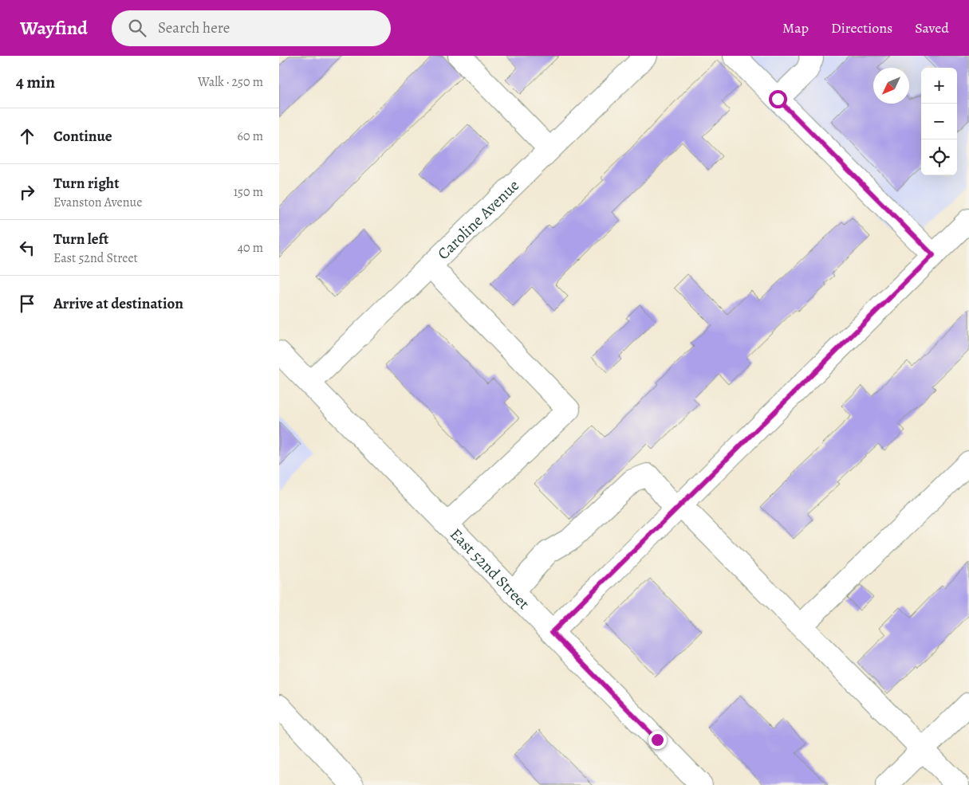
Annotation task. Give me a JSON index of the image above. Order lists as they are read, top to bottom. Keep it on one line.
{"streets":{"street":["Caroline Avenue","East 52nd Street"]},"crossings":[["Caroline Avenue","East 52nd Street"]],"north":"bottom left","page":{"header":"Wayfind","search":"Search here","nav":["Map","Directions","Saved"],"heading":["4 min","Walk · 250 m"],"map_buttons":["+","−"],"list":[["Continue","60 m"],["Turn right","Evanston Avenue","150 m"],["Turn left","East 52nd Street","40 m"],"Arrive at destination"]}}
